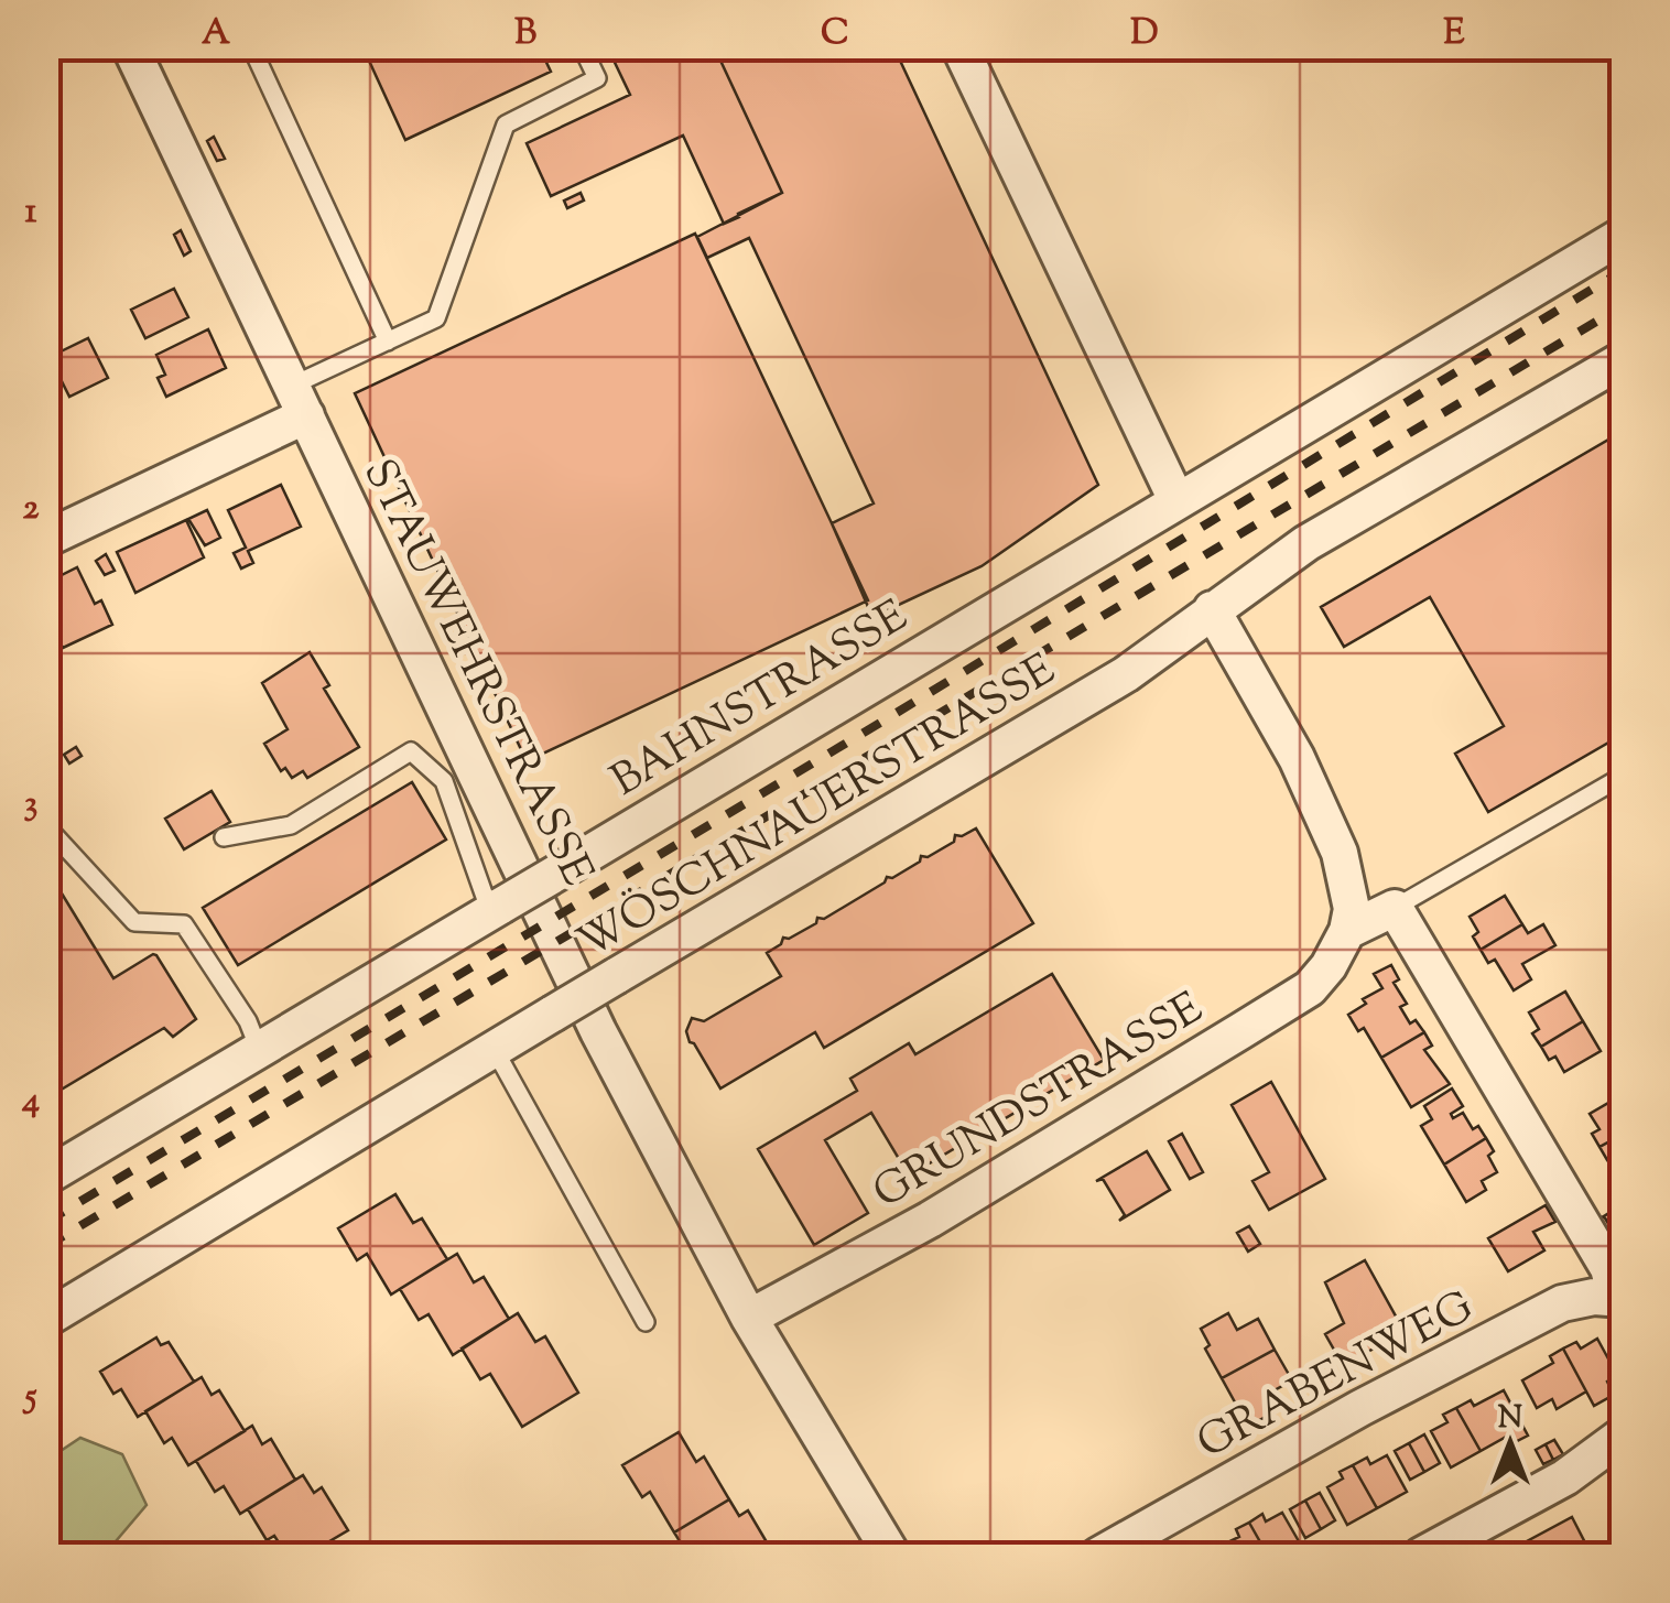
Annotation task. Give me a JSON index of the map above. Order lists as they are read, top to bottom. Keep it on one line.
{"streets":{"street":["STAUWEHRSTRASSE","BAHNSTRASSE","WÖSCHNAUERSTRASSE","GRUNDSTRASSE","GRABENWEG"]},"crossings":[["STAUWEHRSTRASSE","GRUNDSTRASSE"]],"north":"top","grid":{"columns":["A","B","C","D","E"],"rows":["1","2","3","4","5"]}}
